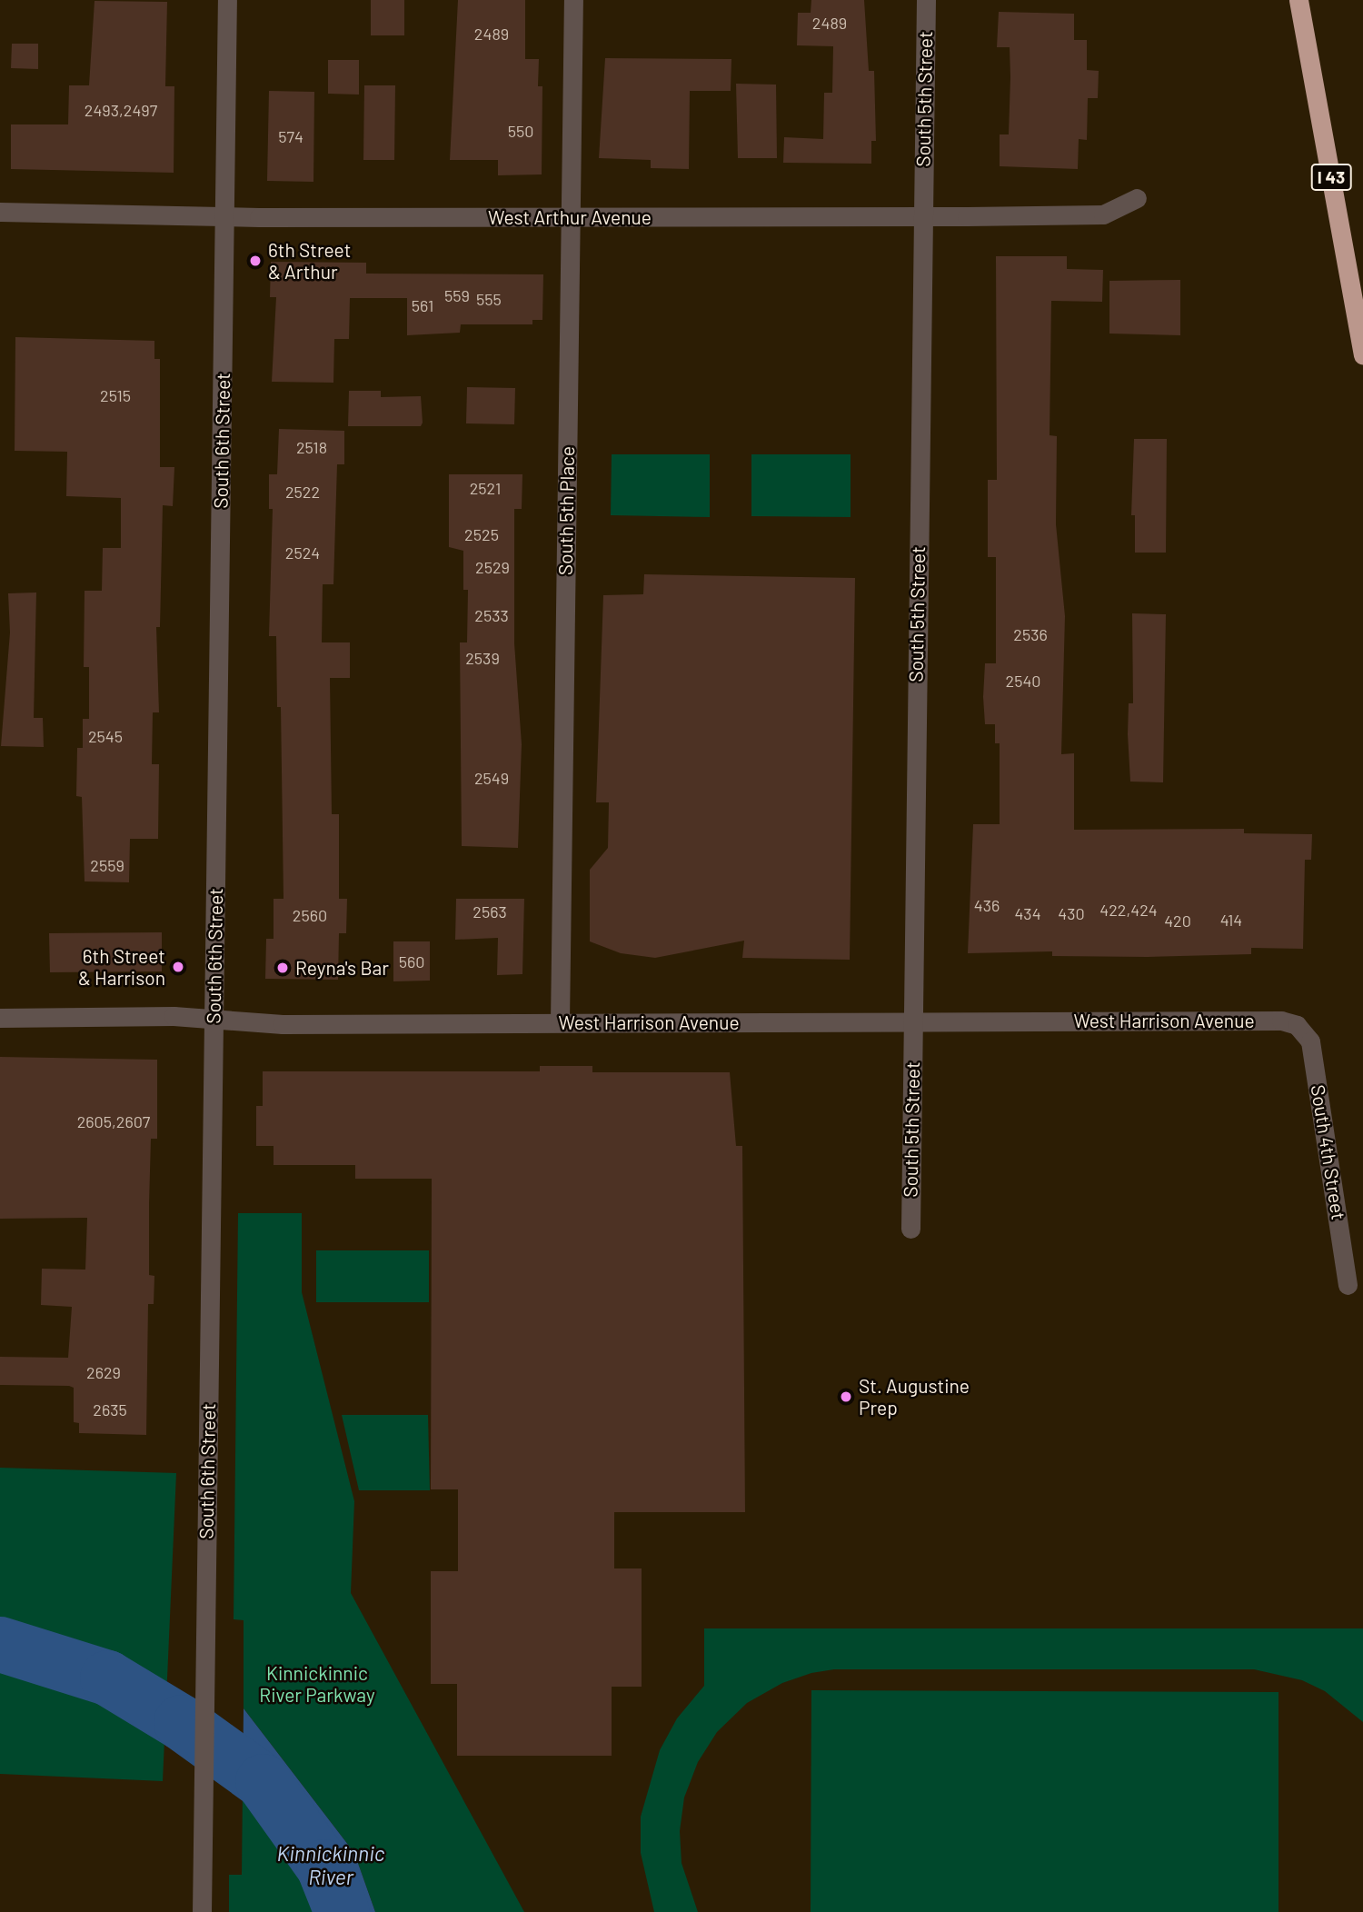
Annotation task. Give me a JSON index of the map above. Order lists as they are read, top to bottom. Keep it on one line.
{"streets":{"highway":["I 43"],"street":["South 5th Street","West Arthur Avenue","South 6th Street","South 5th Place","West Harrison Avenue","South 4th Street"]},"crossings":[["South 5th Street","West Arthur Avenue"],["South 5th Street","West Harrison Avenue"],["West Arthur Avenue","South 6th Street"],["West Arthur Avenue","South 5th Place"],["South 6th Street","West Harrison Avenue"],["South 5th Place","West Harrison Avenue"],["West Harrison Avenue","South 4th Street"]],"water":["Kinnickinnic River"],"parks":["Kinnickinnic River Parkway"],"places":["6th Street & Arthur","6th Street & Harrison","Reyna's Bar","St. Augustine Prep"],"house_numbers":["2489","2489","2493,2497","550","574","559","555","561","2515","2518","2521","2522","2525","2524","2529","2533","2536","2539","2540","2545","2549","2559","436","422,424","2563","434","430","2560","414","420","560","2605,2607","2629","2635"]}
